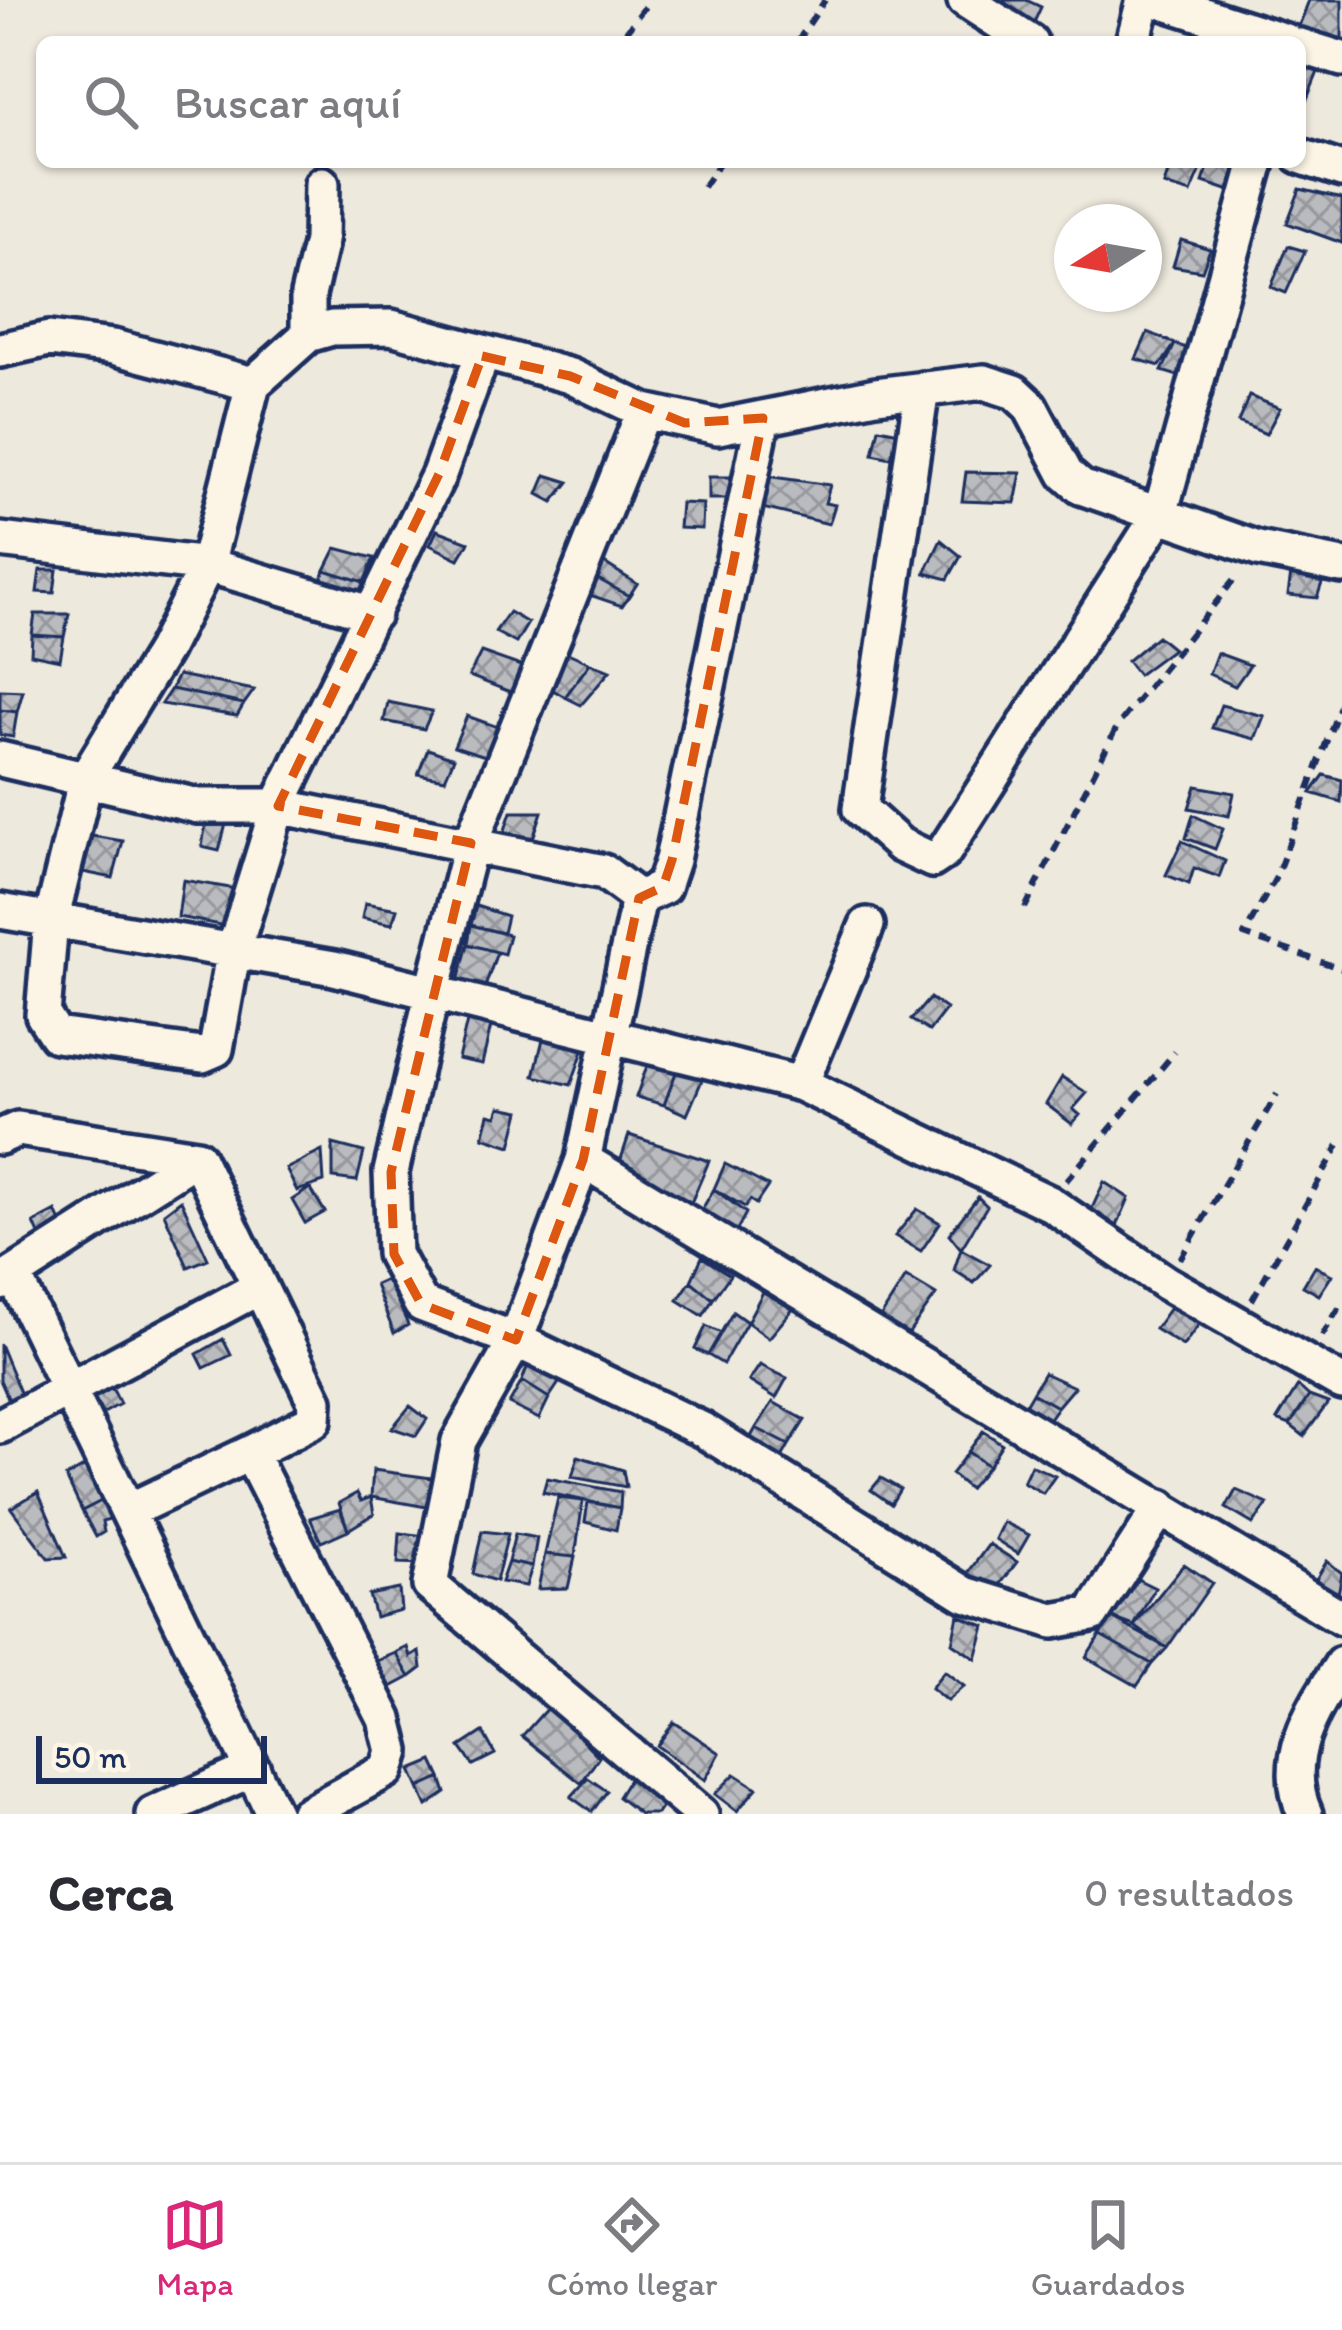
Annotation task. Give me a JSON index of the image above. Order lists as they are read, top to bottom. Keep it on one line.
{"scale_bar":"50 m","north":"left","page":{"search":"Buscar aquí","scale":"50 m","heading":["Cerca","0 resultados"],"nav":["Mapa","Cómo llegar","Guardados"]}}
